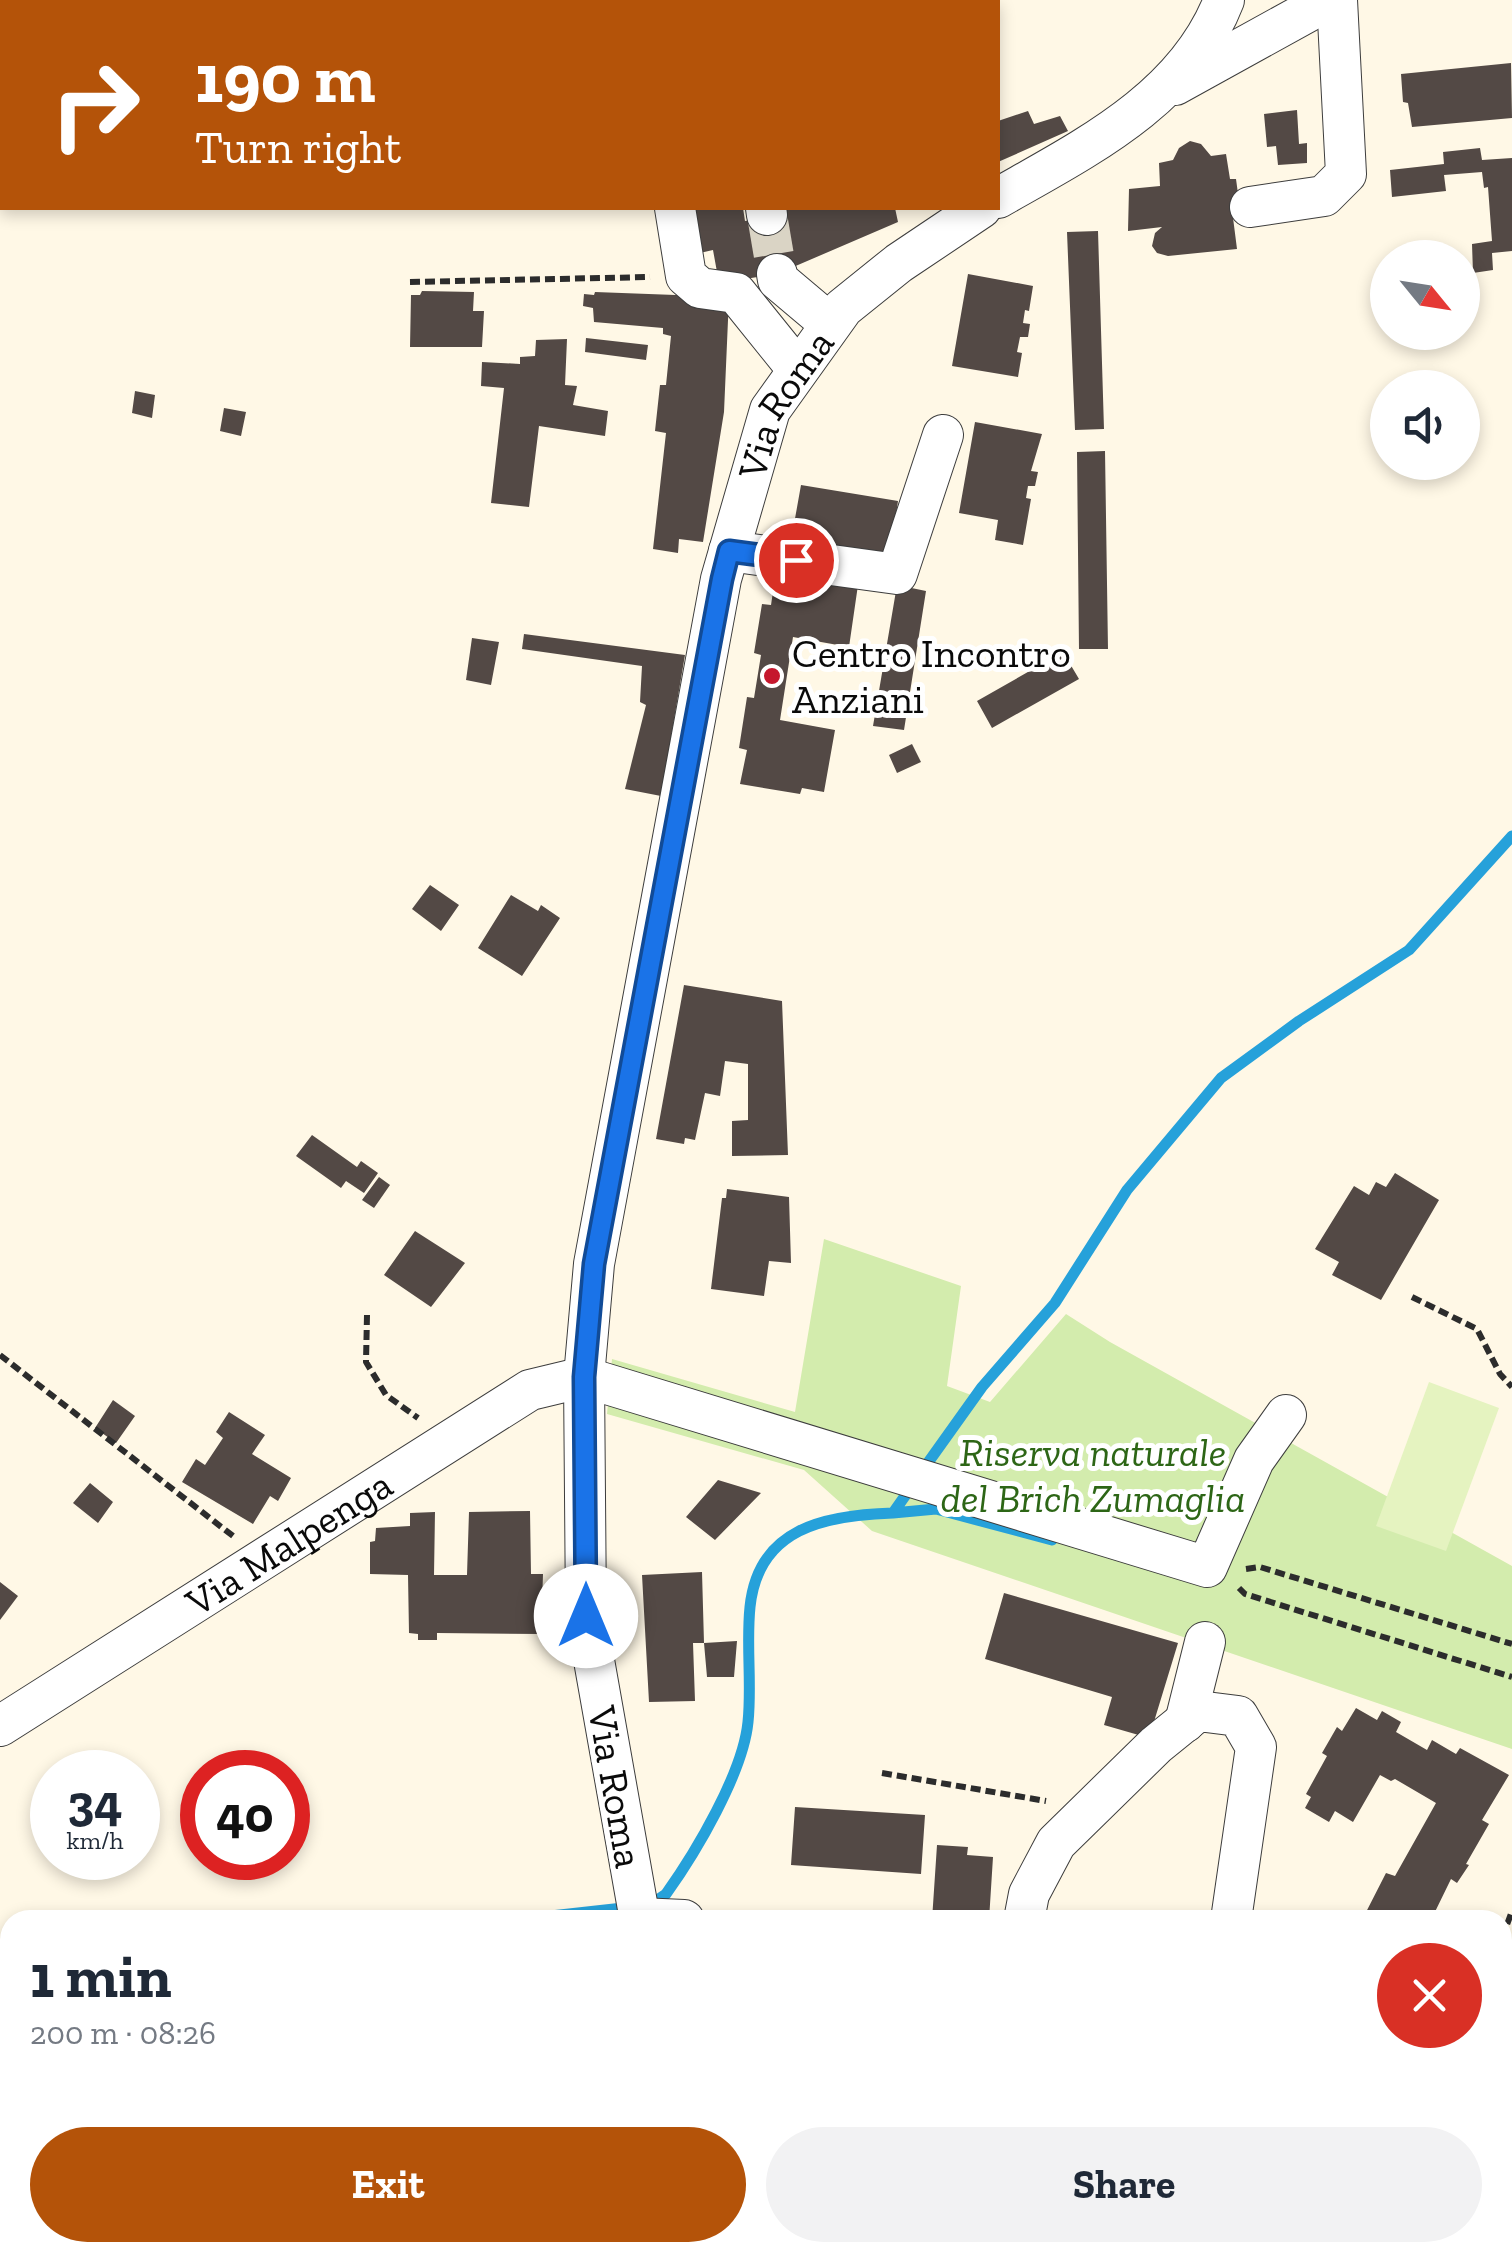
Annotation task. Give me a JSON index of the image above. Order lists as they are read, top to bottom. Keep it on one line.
{"streets":{"street":["Via Roma","Via Malpenga"]},"crossings":[["Via Roma","Via Malpenga"]],"parks":["Riserva naturale del Brich Zumaglia"],"places":["Centro Incontro Anziani"],"north":"bottom right","page":{"turn":["190 m","Turn right"],"speed":"34 km/h","limit":"40","heading":["1 min","200 m · 08:26"],"buttons":["Exit","Share"]}}
